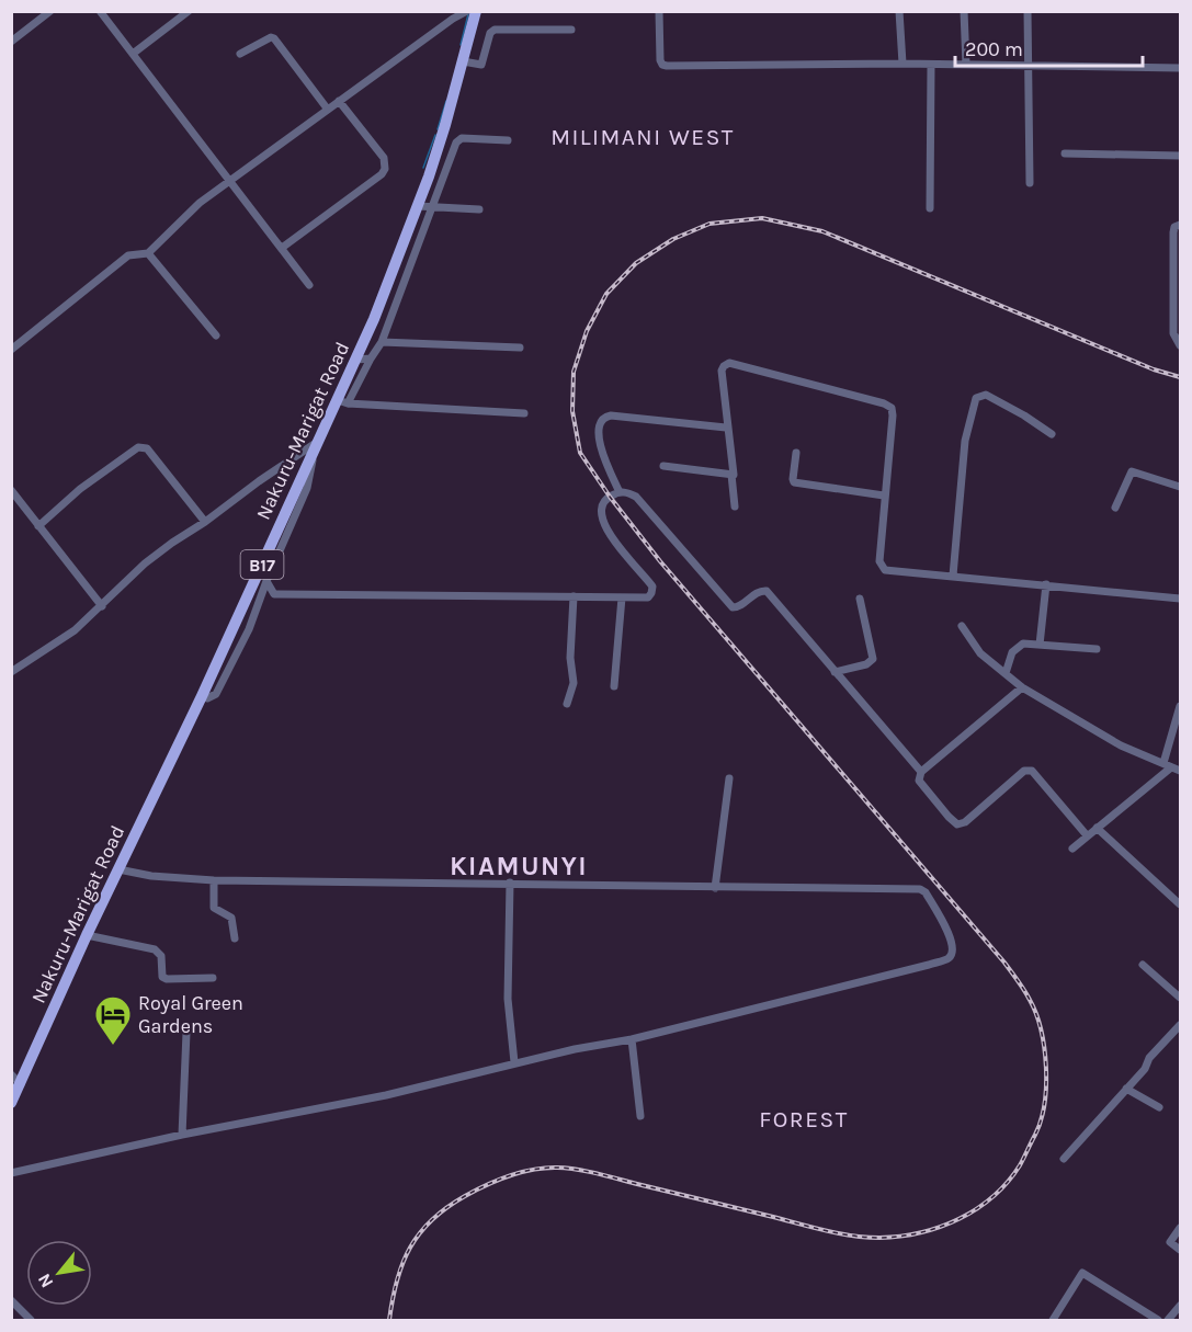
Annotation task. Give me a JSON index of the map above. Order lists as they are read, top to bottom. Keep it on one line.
{"streets":{"main road":["Nakuru-Marigat Road","B17"]},"districts":["MILIMANI WEST","KIAMUNYI","FOREST"],"places":{"hotel":["Royal Green Gardens"]},"scale_bar":"200 m","north":"bottom left"}
